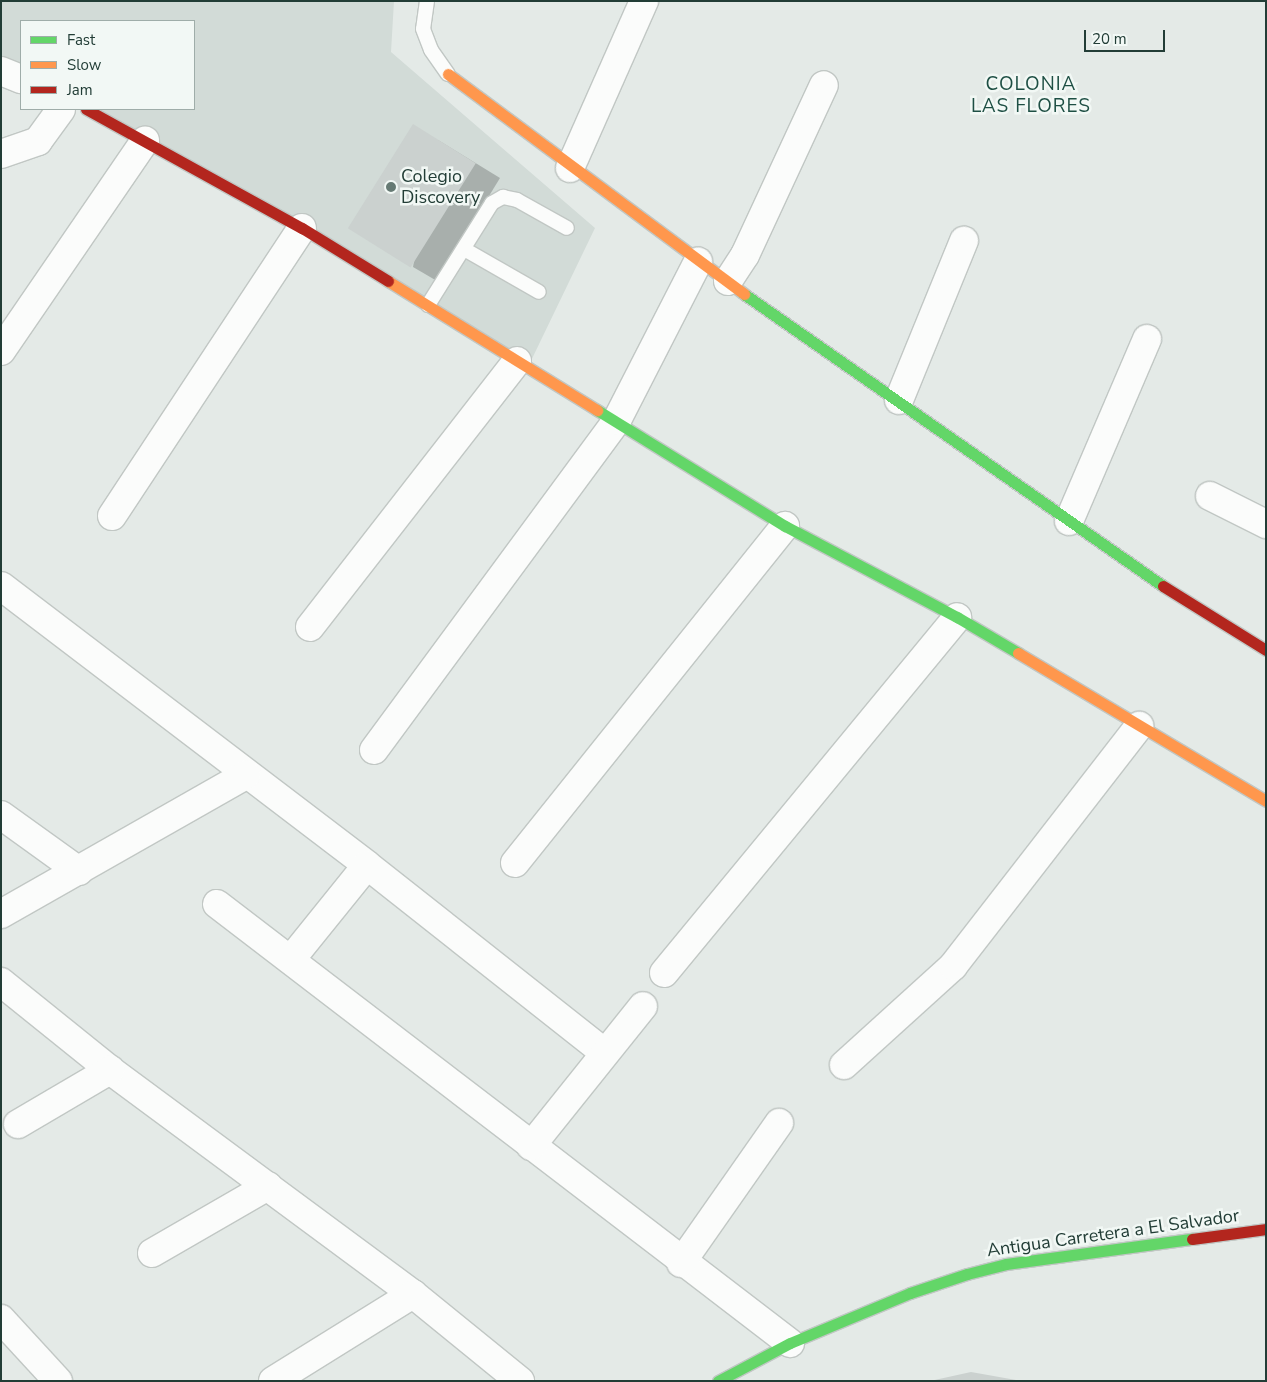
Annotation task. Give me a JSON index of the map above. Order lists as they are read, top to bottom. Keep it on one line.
{"streets":{"street":["Antigua Carretera a El Salvador"]},"districts":["COLONIA LAS FLORES"],"places":["Colegio Discovery"],"legend":["Fast","Slow","Jam"],"scale_bar":"20 m"}
